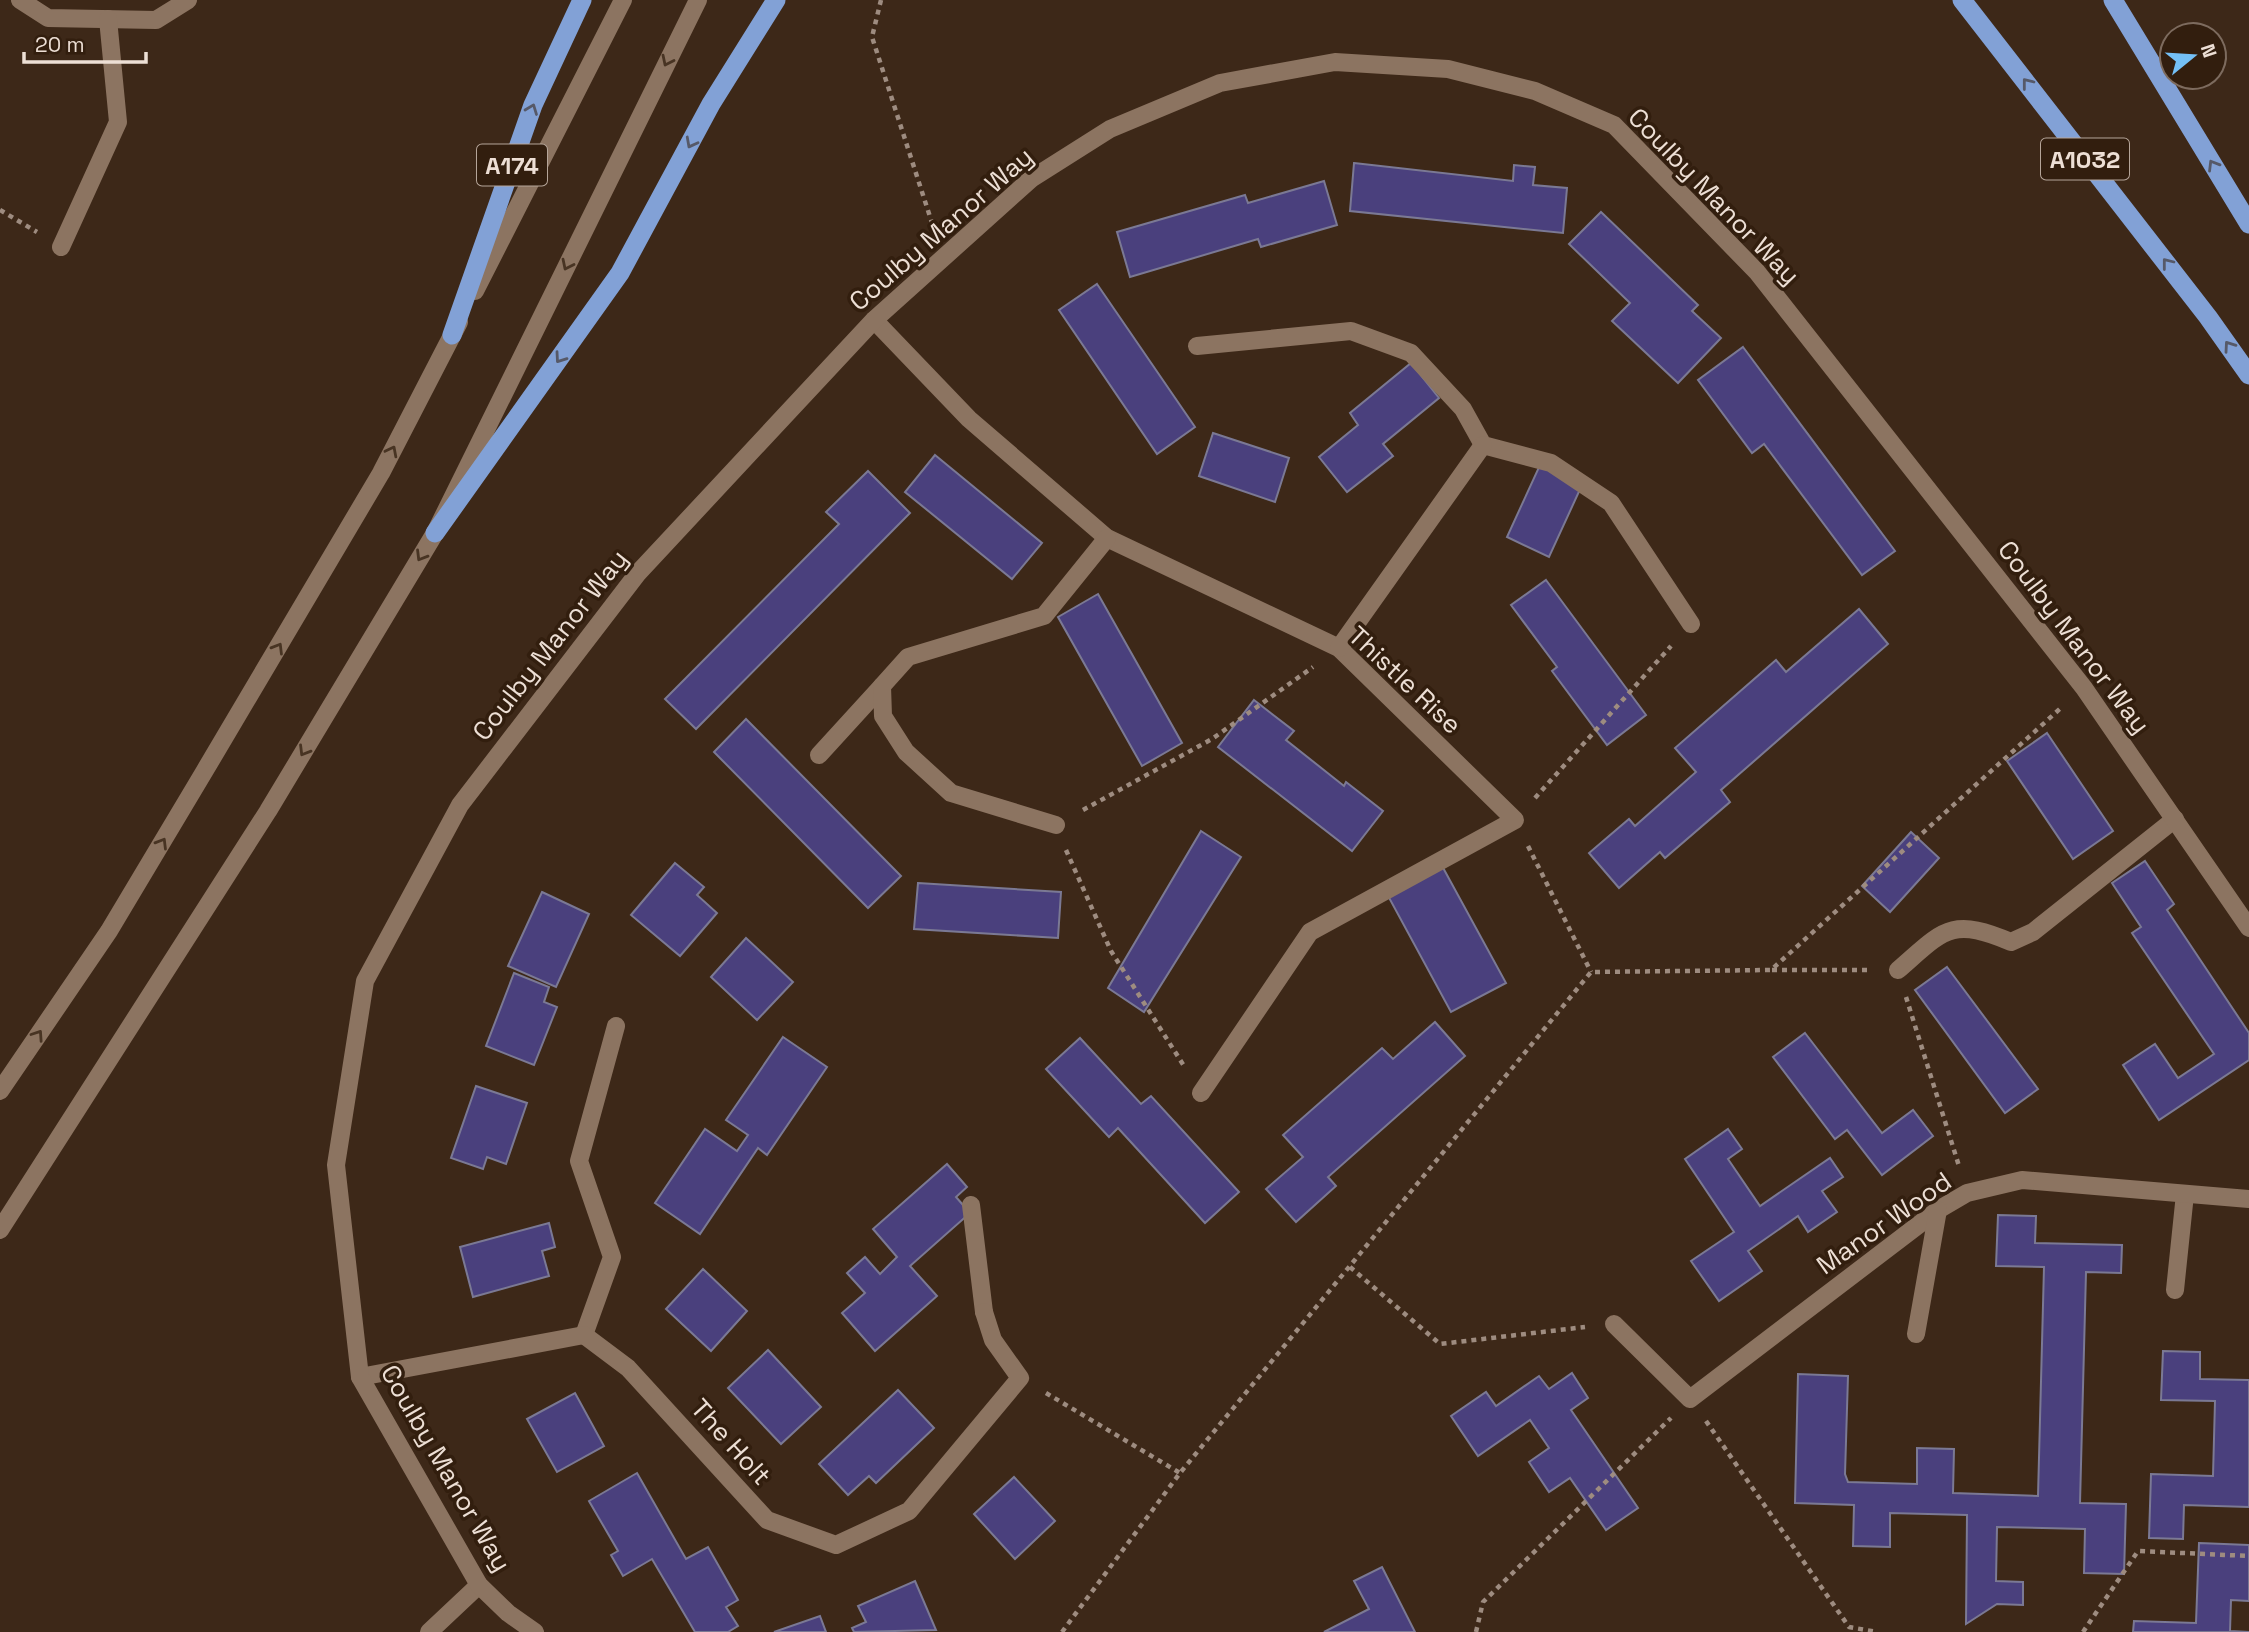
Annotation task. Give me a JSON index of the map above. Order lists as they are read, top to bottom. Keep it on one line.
{"streets":{"highway":["A1032","A174"],"street":["Coulby Manor Way","Thistle Rise","Manor Wood","The Holt"]},"crossings":[["Coulby Manor Way","Thistle Rise"]],"scale_bar":"20 m","north":"right"}
